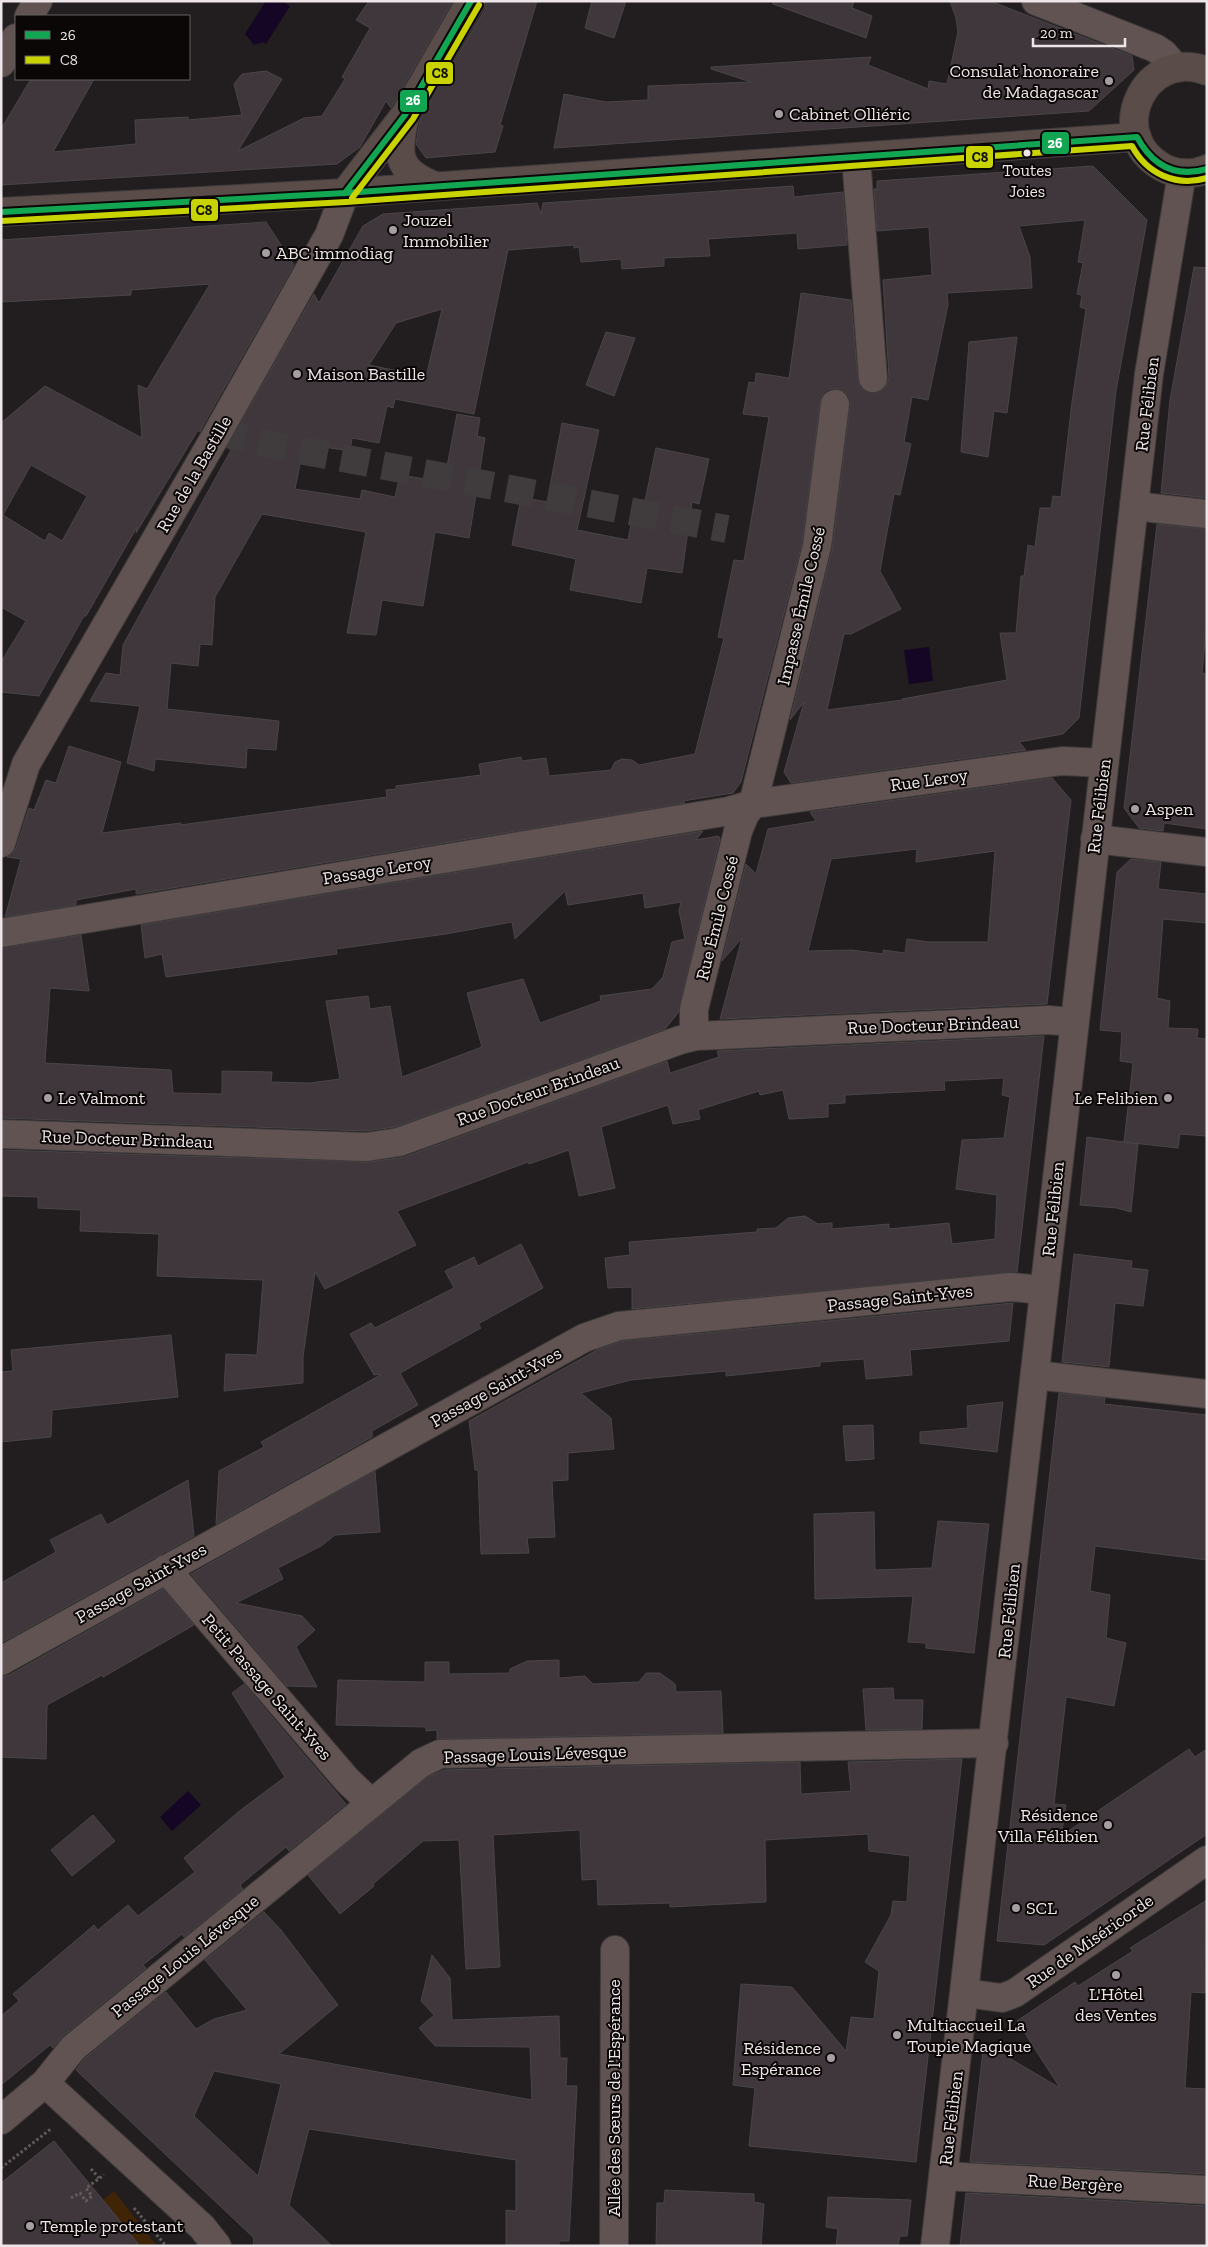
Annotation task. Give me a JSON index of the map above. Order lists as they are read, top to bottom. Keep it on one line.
{"streets":{"main road":["Rue de la Bastille"],"street":["Rue Félibien","Impasse Émile Cossé","Rue Leroy","Passage Leroy","Rue Émile Cossé","Rue Docteur Brindeau","Passage Saint-Yves","Petit Passage Saint-Yves","Passage Louis Lévesque","Rue de Miséricorde","Allée des Sœurs de l'Espérance","Rue Bergère"]},"crossings":[["Rue Félibien","Rue Leroy"],["Rue Félibien","Rue Docteur Brindeau"],["Rue Félibien","Passage Saint-Yves"],["Rue Félibien","Passage Louis Lévesque"],["Rue Félibien","Rue de Miséricorde"],["Rue Félibien","Rue Bergère"],["Impasse Émile Cossé","Rue Leroy"],["Impasse Émile Cossé","Passage Leroy"],["Impasse Émile Cossé","Rue Émile Cossé"],["Rue Leroy","Passage Leroy"],["Rue Leroy","Rue Émile Cossé"],["Passage Leroy","Rue Émile Cossé"],["Rue Émile Cossé","Rue Docteur Brindeau"],["Passage Saint-Yves","Petit Passage Saint-Yves"],["Petit Passage Saint-Yves","Passage Louis Lévesque"]],"places":["Consulat honoraire de Madagascar","Cabinet Olliéric","Toutes Joies","Jouzel Immobilier","ABC immodiag","Maison Bastille","Aspen","Le Valmont","Le Felibien","Résidence Villa Félibien","SCL","L'Hôtel des Ventes","Multiaccueil La Toupie Magique","Résidence Espérance","Temple protestant"],"lines":["transit line 26","transit line C8"],"legend":["26","C8"],"scale_bar":"20 m"}
